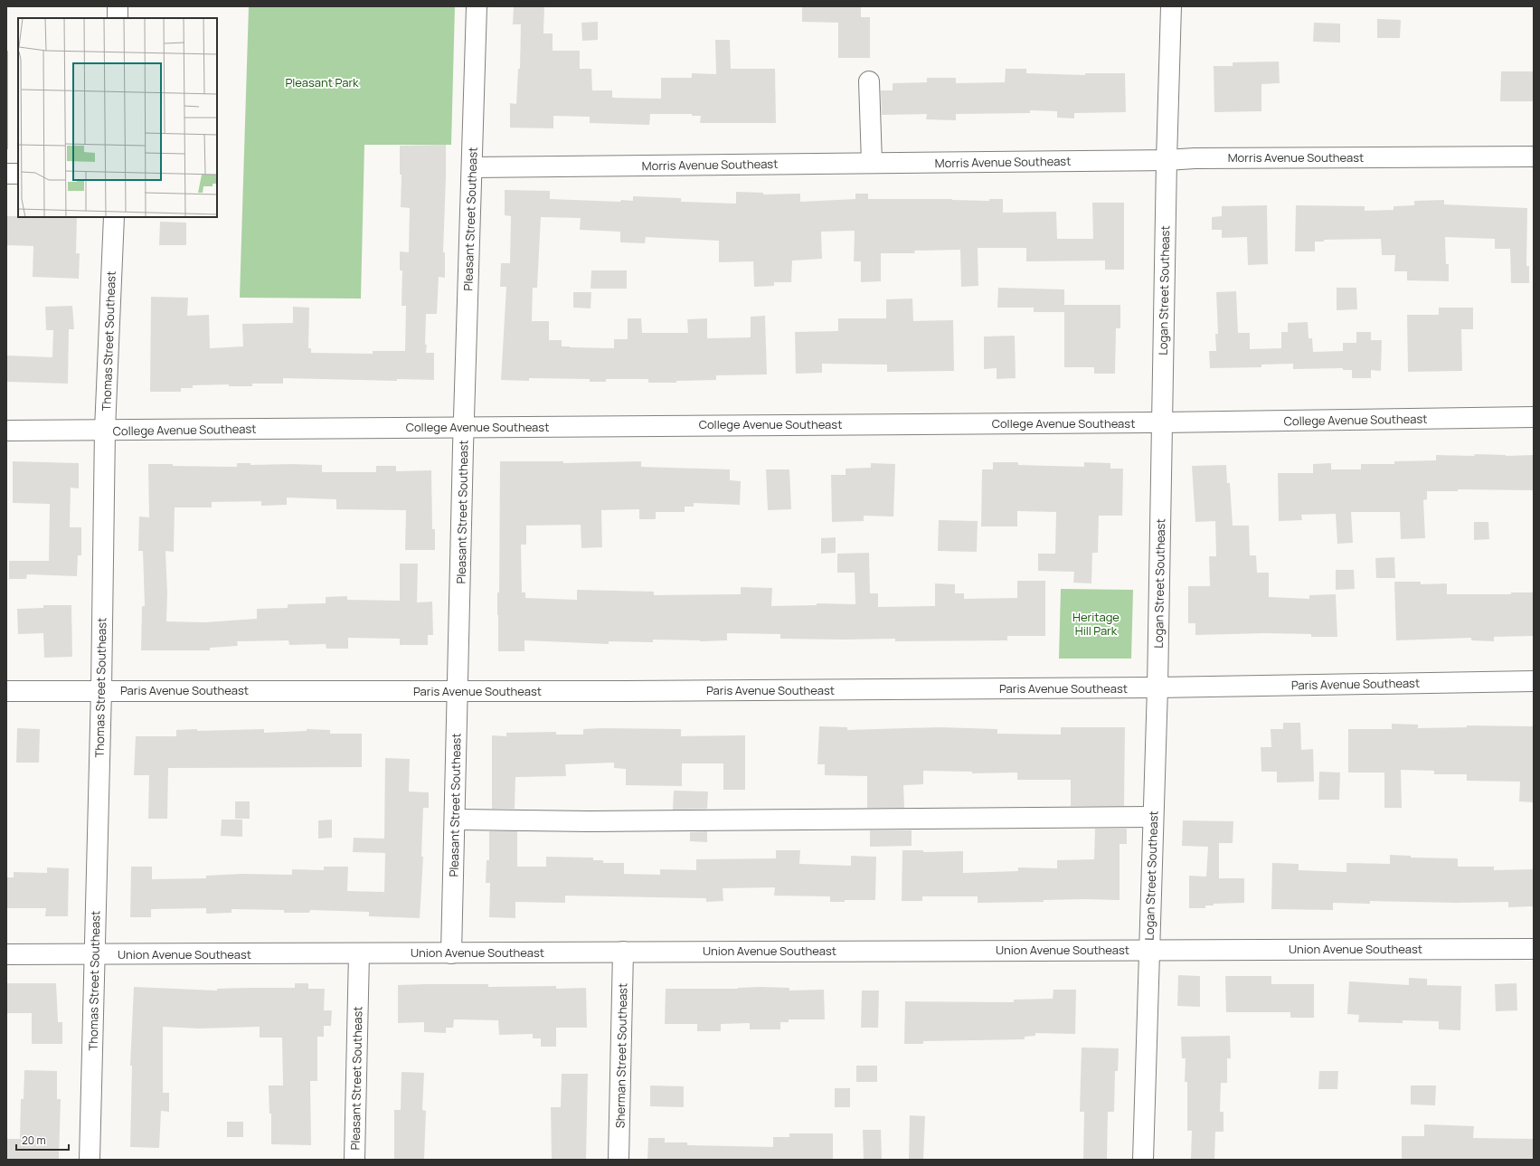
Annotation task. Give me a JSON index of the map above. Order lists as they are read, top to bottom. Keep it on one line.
{"streets":{"street":["Morris Avenue Southeast","Pleasant Street Southeast","Logan Street Southeast","Thomas Street Southeast","College Avenue Southeast","Paris Avenue Southeast","Union Avenue Southeast","Sherman Street Southeast"]},"crossings":[["Morris Avenue Southeast","Pleasant Street Southeast"],["Morris Avenue Southeast","Logan Street Southeast"],["Pleasant Street Southeast","College Avenue Southeast"],["Pleasant Street Southeast","Paris Avenue Southeast"],["Pleasant Street Southeast","Union Avenue Southeast"],["Logan Street Southeast","College Avenue Southeast"],["Logan Street Southeast","Paris Avenue Southeast"],["Logan Street Southeast","Union Avenue Southeast"],["Thomas Street Southeast","College Avenue Southeast"],["Thomas Street Southeast","Paris Avenue Southeast"],["Thomas Street Southeast","Union Avenue Southeast"],["Union Avenue Southeast","Sherman Street Southeast"]],"parks":["Pleasant Park","Heritage Hill Park"],"scale_bar":"20 m"}
